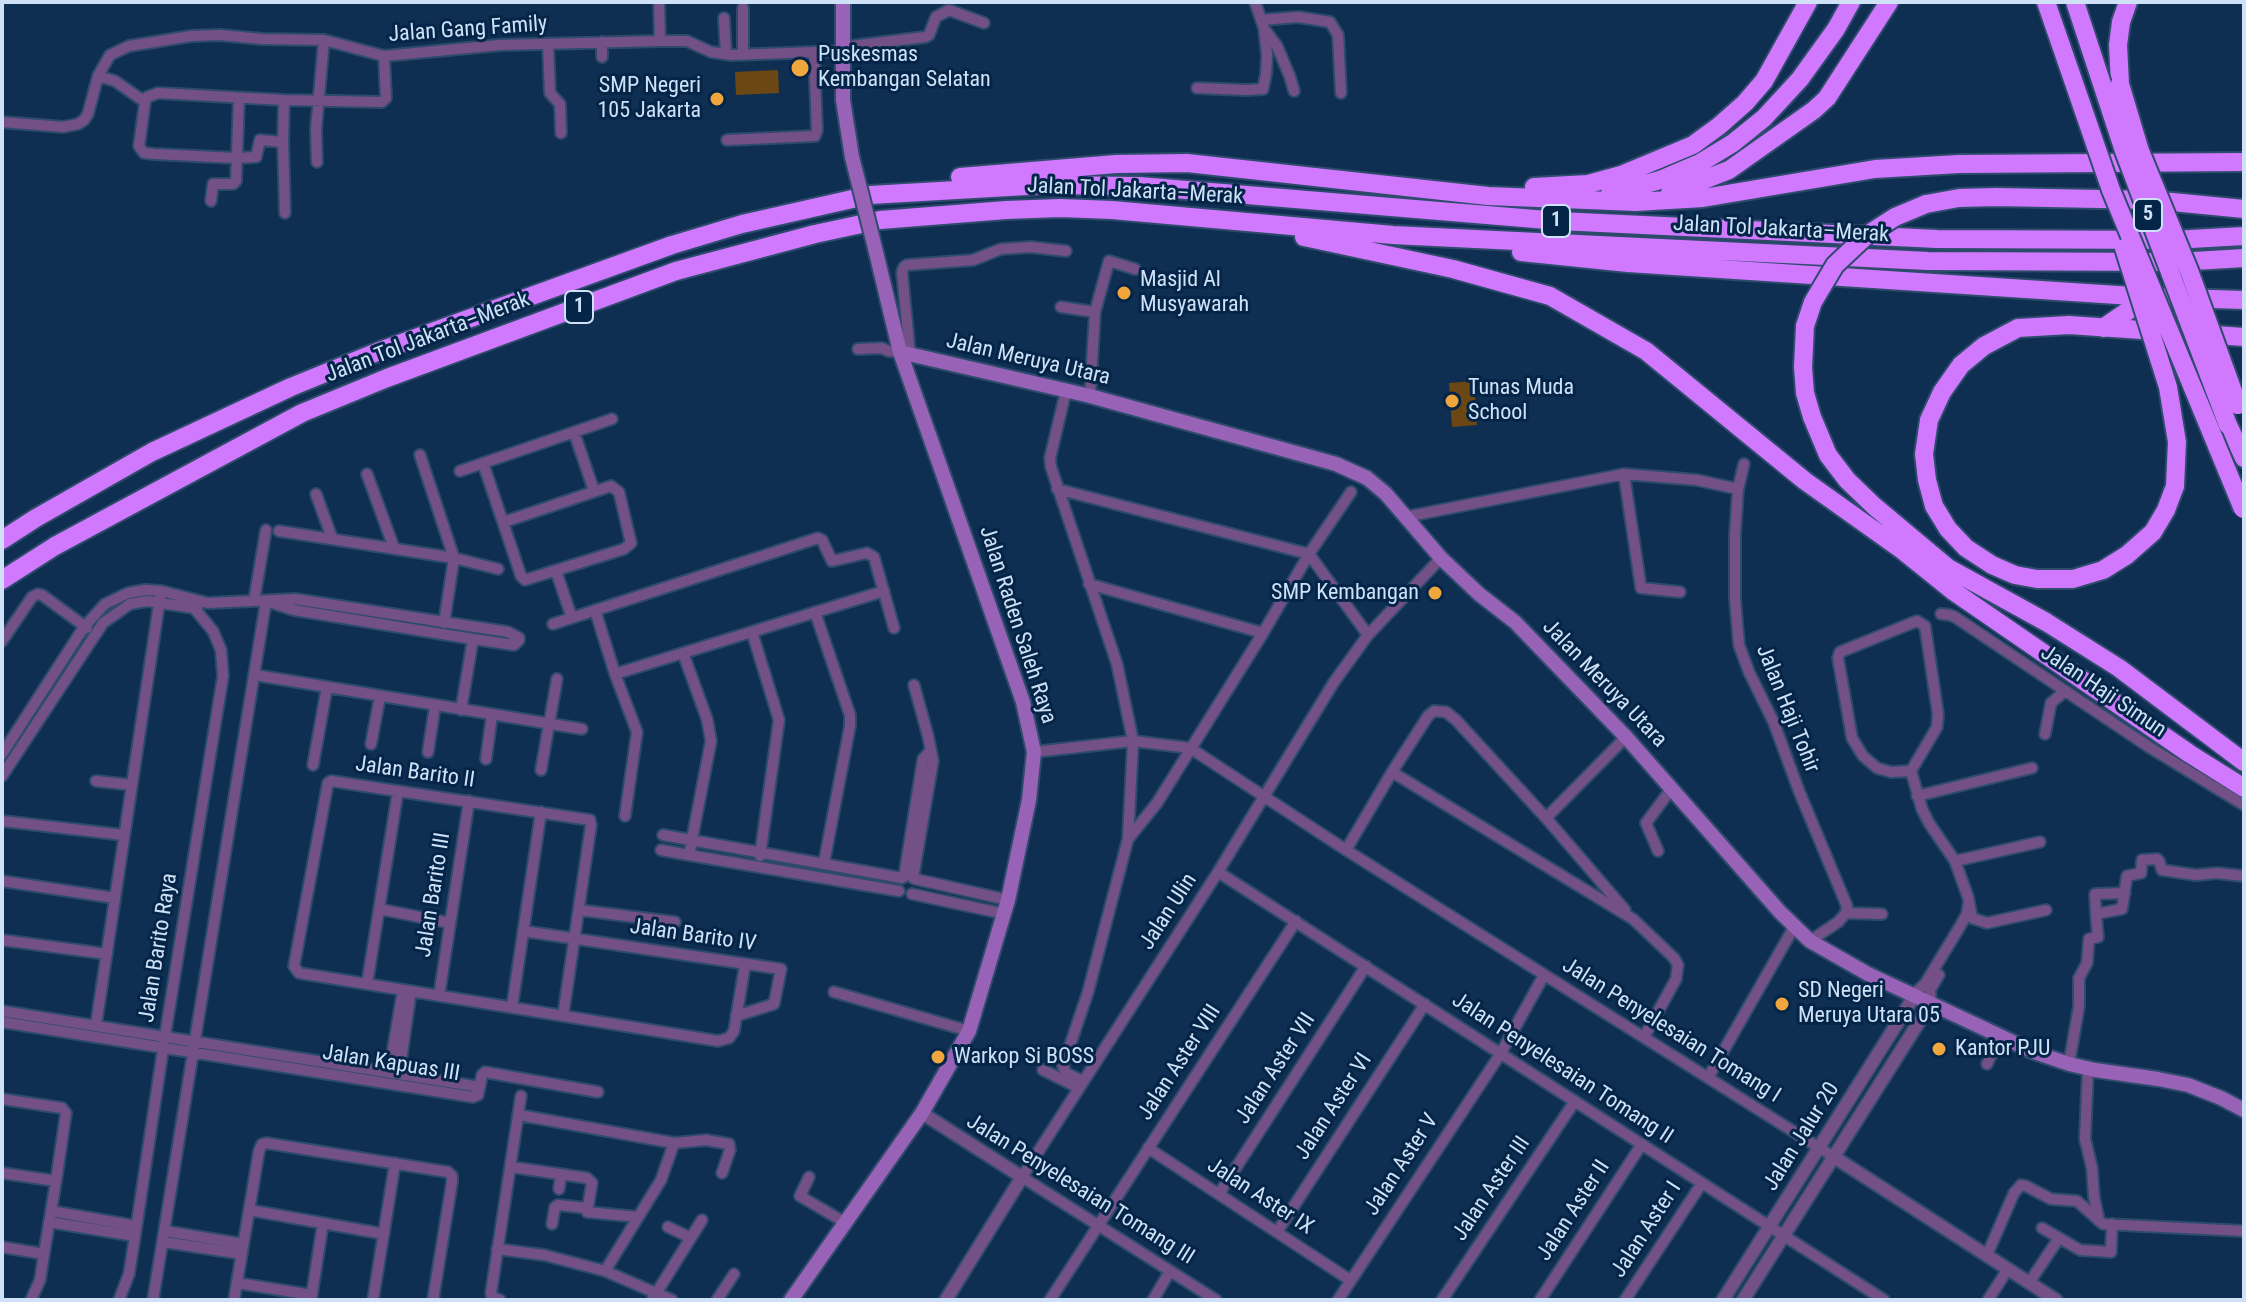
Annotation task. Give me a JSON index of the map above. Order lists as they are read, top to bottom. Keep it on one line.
{"streets":{"highway":["Jalan Tol Jakarta–Merak","5","1"],"main road":["Jalan Meruya Utara","Jalan Raden Saleh Raya"],"street":["Jalan Gang Family","Jalan Haji Simun","Jalan Haji Tohir","Jalan Barito II","Jalan Barito III","Jalan Ulin","Jalan Barito IV","Jalan Barito Raya","Jalan Penyelesaian Tomang I","Jalan Aster VIII","Jalan Kapuas III","Jalan Aster VII","Jalan Penyelesaian Tomang II","Jalan Aster VI","Jalan Jalur 20","Jalan Aster V","Jalan Aster III","Jalan Penyelesaian Tomang III","Jalan Aster IX","Jalan Aster II","Jalan Aster I"]},"crossings":[["Jalan Gang Family","Jalan Raden Saleh Raya"],["Jalan Meruya Utara","Jalan Raden Saleh Raya"],["Jalan Meruya Utara","Jalan Ulin"],["Jalan Meruya Utara","Jalan Jalur 20"],["Jalan Raden Saleh Raya","Jalan Penyelesaian Tomang III"],["Jalan Barito II","Jalan Barito III"],["Jalan Ulin","Jalan Penyelesaian Tomang I"],["Jalan Ulin","Jalan Penyelesaian Tomang II"],["Jalan Ulin","Jalan Penyelesaian Tomang III"],["Jalan Barito Raya","Jalan Kapuas III"],["Jalan Penyelesaian Tomang I","Jalan Jalur 20"],["Jalan Penyelesaian Tomang I","Jalan Aster V"],["Jalan Aster VIII","Jalan Penyelesaian Tomang II"],["Jalan Aster VIII","Jalan Penyelesaian Tomang III"],["Jalan Aster VIII","Jalan Aster IX"],["Jalan Aster VII","Jalan Penyelesaian Tomang II"],["Jalan Aster VII","Jalan Aster IX"],["Jalan Penyelesaian Tomang II","Jalan Aster VI"],["Jalan Penyelesaian Tomang II","Jalan Jalur 20"],["Jalan Penyelesaian Tomang II","Jalan Aster V"],["Jalan Penyelesaian Tomang II","Jalan Aster III"],["Jalan Penyelesaian Tomang II","Jalan Aster II"],["Jalan Penyelesaian Tomang II","Jalan Aster I"],["Jalan Aster VI","Jalan Aster IX"],["Jalan Aster V","Jalan Aster IX"]],"places":["Puskesmas Kembangan Selatan","SMP Negeri 105 Jakarta","Masjid Al Musyawarah","Tunas Muda School","SMP Kembangan","SD Negeri Meruya Utara 05","Kantor PJU","Warkop Si BOSS"]}
